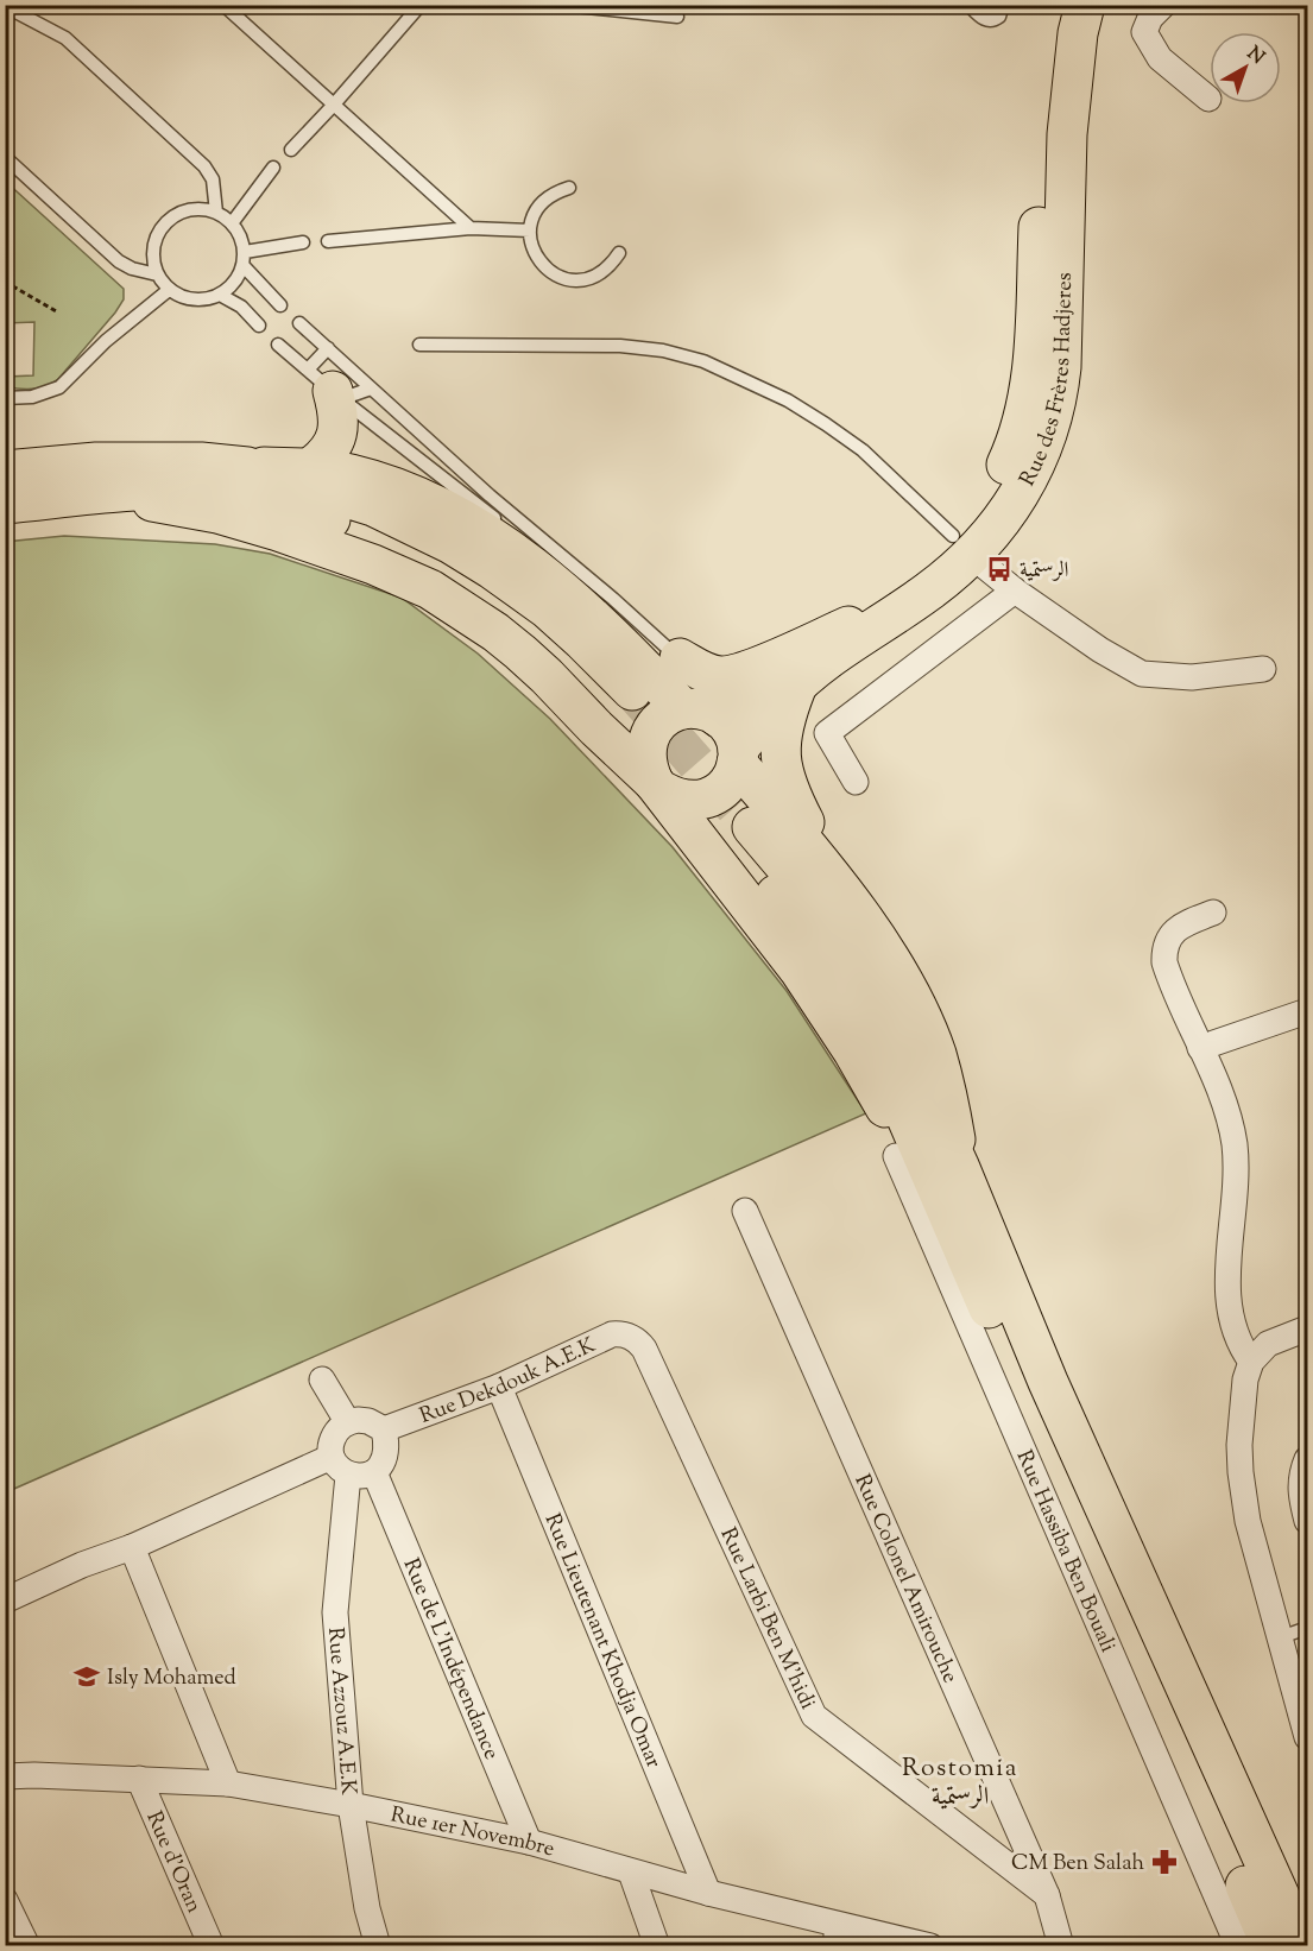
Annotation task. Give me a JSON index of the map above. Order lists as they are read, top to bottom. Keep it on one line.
{"streets":{"main road":["Rue des Frères Hadjeres"],"street":["Rue Dekdouk A.E.K","Rue Hassiba Ben Bouali","Rue Colonel Amirouche","Rue Larbi Ben M'hidi","Rue Lieutenant Khodja Omar","Rue de L'Indépendance","Rue Azzouz A.E.K","Rue 1er Novembre","Rue d'Oran"]},"crossings":[["Rue Dekdouk A.E.K","Rue Larbi Ben M'hidi"],["Rue Dekdouk A.E.K","Rue Lieutenant Khodja Omar"],["Rue Dekdouk A.E.K","Rue de L'Indépendance"],["Rue Dekdouk A.E.K","Rue Azzouz A.E.K"],["Rue Colonel Amirouche","Rue Larbi Ben M'hidi"],["Rue Lieutenant Khodja Omar","Rue 1er Novembre"],["Rue de L'Indépendance","Rue Azzouz A.E.K"],["Rue de L'Indépendance","Rue 1er Novembre"],["Rue Azzouz A.E.K","Rue 1er Novembre"],["Rue 1er Novembre","Rue d'Oran"]],"districts":["Rostomia الرستمية"],"places":{"bus stop":["الرستمية"],"school or university":["Isly Mohamed"],"pharmacy":["CM Ben Salah"]},"north":"top right"}
